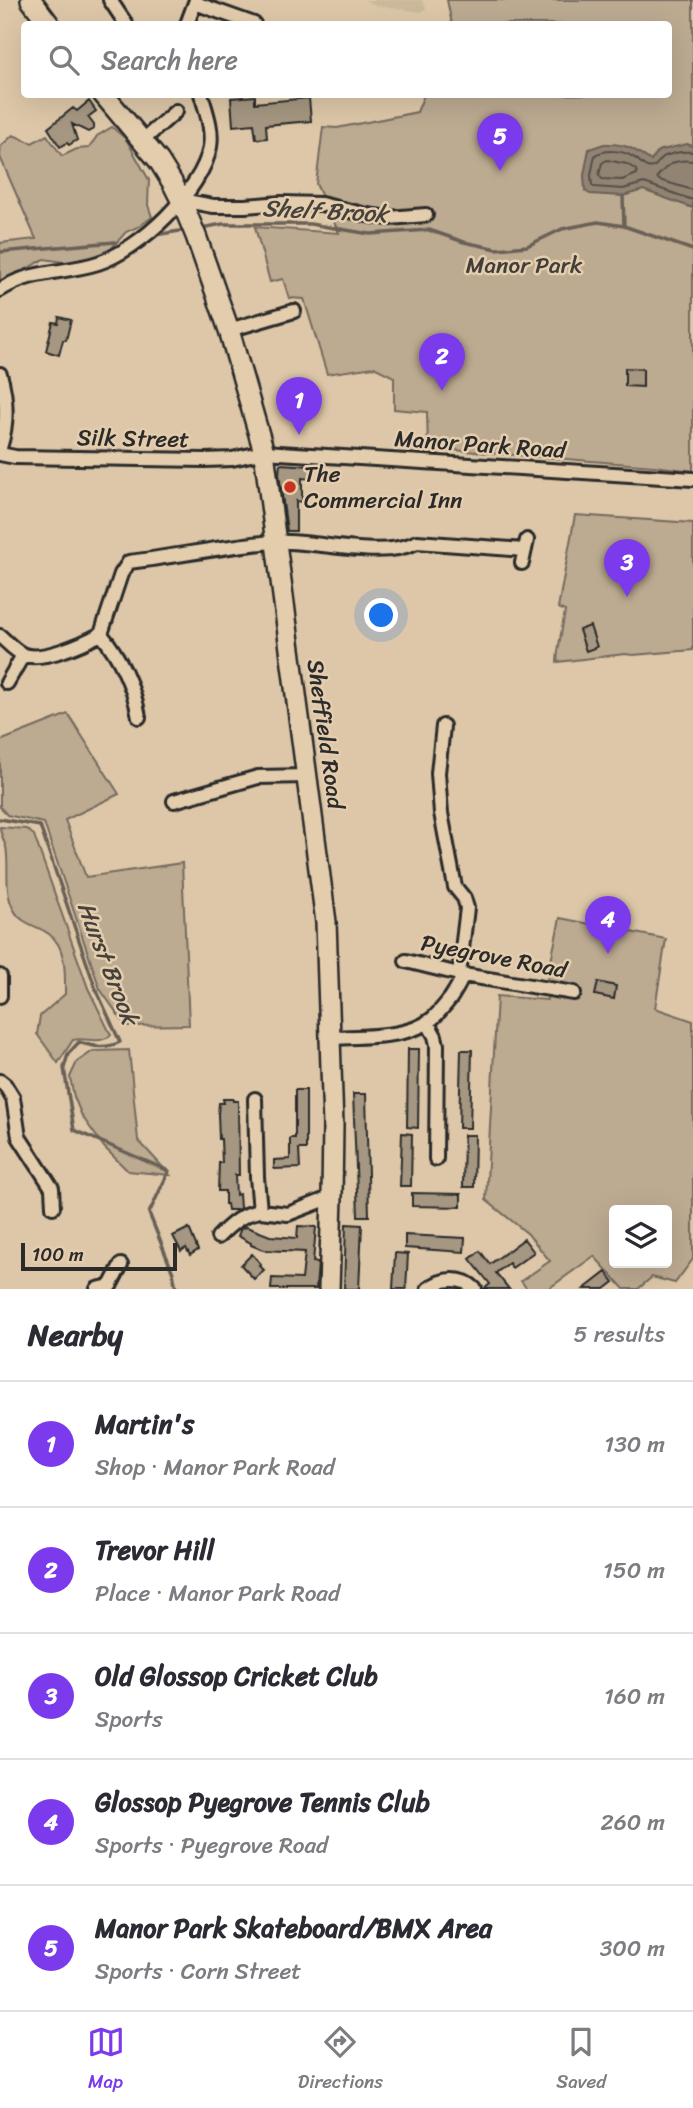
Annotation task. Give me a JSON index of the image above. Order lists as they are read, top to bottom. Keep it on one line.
{"streets":{"main road":["Sheffield Road"],"street":["Silk Street","Manor Park Road","Pyegrove Road"]},"crossings":[["Silk Street","Manor Park Road"],["Silk Street","Sheffield Road"],["Manor Park Road","Sheffield Road"]],"water":["Shelf Brook","Hurst Brook"],"parks":["Manor Park"],"places":["The Commercial Inn"],"scale_bar":"100 m","page":{"search":"Search here","pins":["5","2","1","3","4"],"scale":"100 m","heading":["Nearby","5 results"],"list":[{"mark":"1","name":"Martin's","note":"Shop · Manor Park Road","value":"130 m"},{"mark":"2","name":"Trevor Hill","note":"Place · Manor Park Road","value":"150 m"},{"mark":"3","name":"Old Glossop Cricket Club","note":"Sports","value":"160 m"},{"mark":"4","name":"Glossop Pyegrove Tennis Club","note":"Sports · Pyegrove Road","value":"260 m"},{"mark":"5","name":"Manor Park Skateboard/BMX Area","note":"Sports · Corn Street","value":"300 m"}],"nav":["Map","Directions","Saved"]}}
